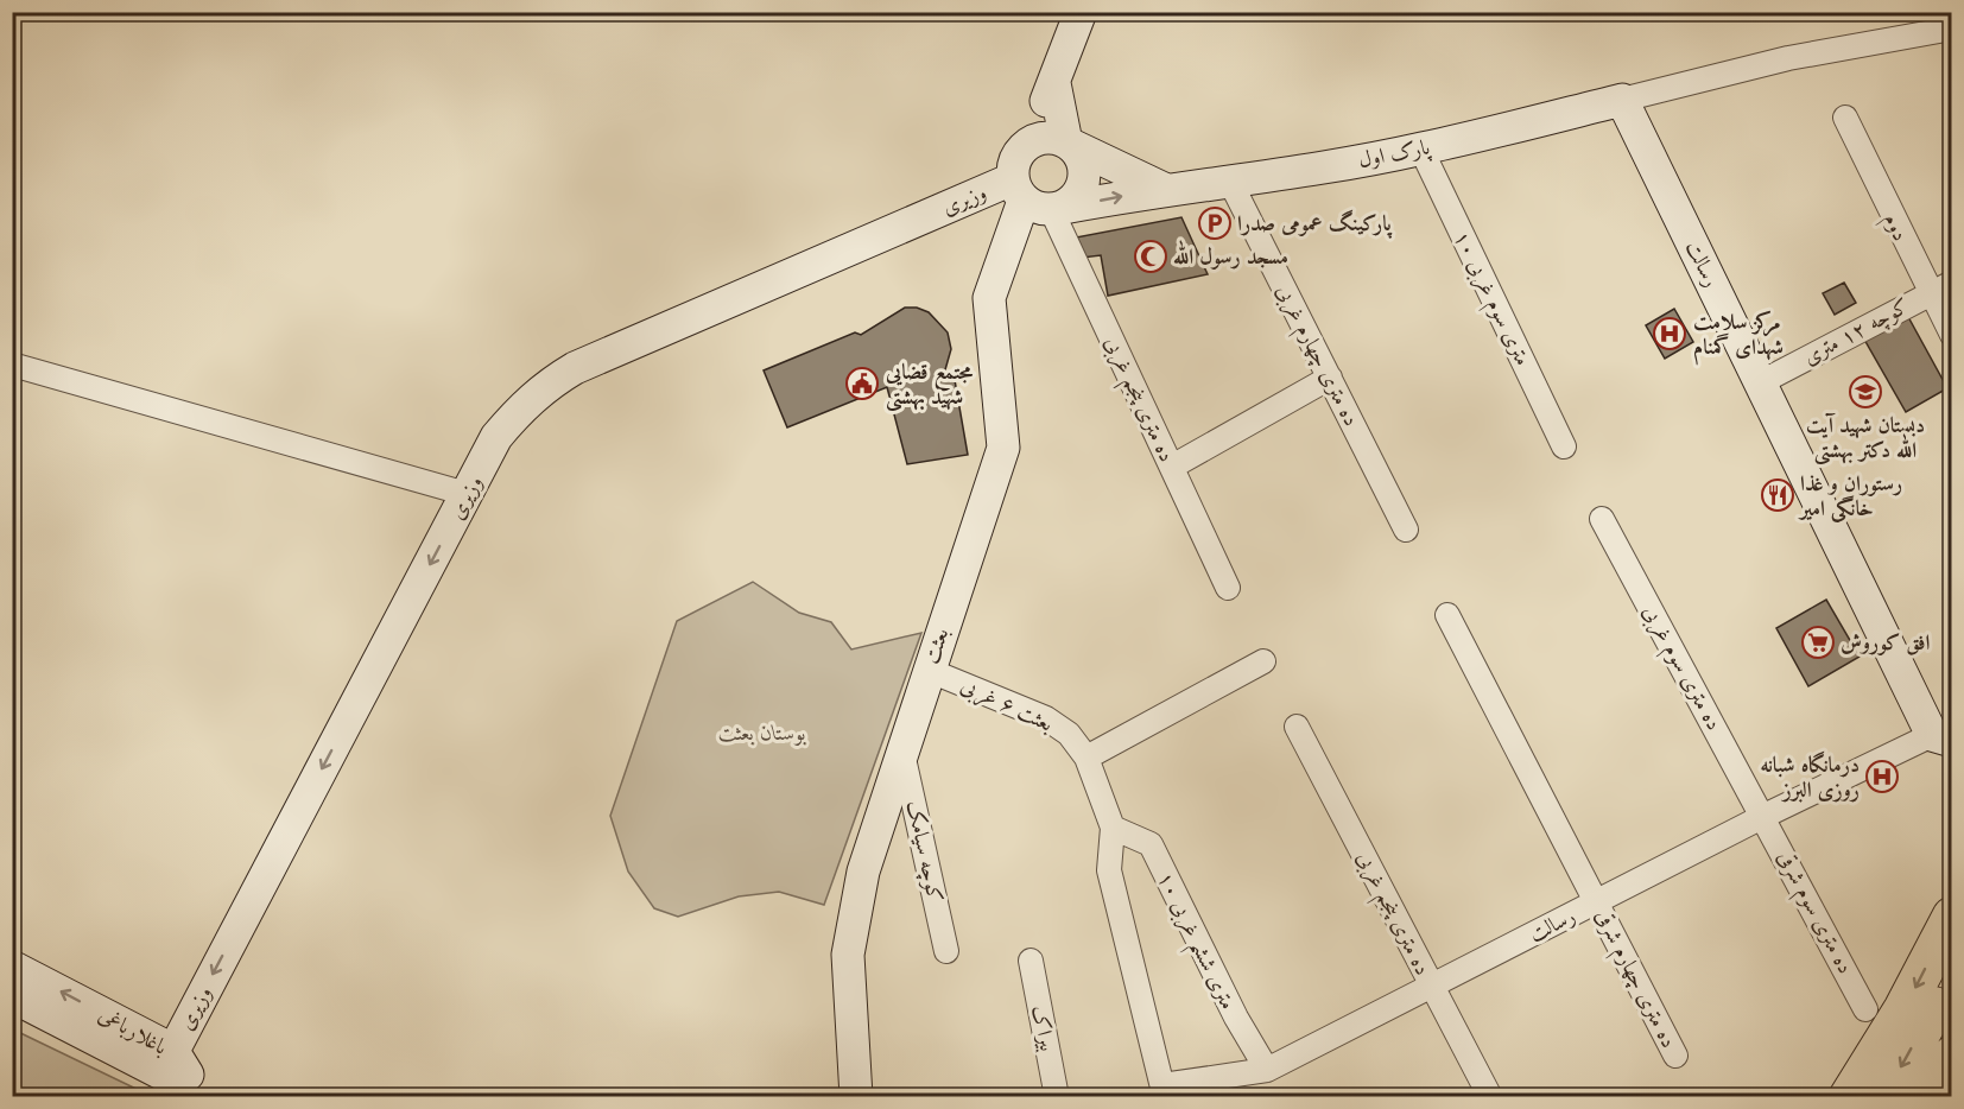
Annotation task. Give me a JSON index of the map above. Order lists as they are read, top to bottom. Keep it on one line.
{"streets":{"main road":["پارک اول","وزیری","رسالت","بعثت","باغلارباغی"],"street":["دوم","۱۰ متری سوم غربی","کوچه ۱۲ متری","ده متری چهارم غربی","ده متری پنجم غربی","ده متری سوم غربی","بعثت ۶ غربی","کوچه سیامک","ده متری سوم شرقی","۱۰ متری ششم غربی","ده متری چهارم شرقی","بیراک"]},"crossings":[["پارک اول","وزیری"],["پارک اول","رسالت"],["پارک اول","۱۰ متری سوم غربی"],["پارک اول","ده متری چهارم غربی"],["پارک اول","ده متری پنجم غربی"],["پارک اول","بعثت"],["وزیری","ده متری پنجم غربی"],["وزیری","بعثت"],["وزیری","باغلارباغی"],["دوم","کوچه ۱۲ متری"],["رسالت","کوچه ۱۲ متری"],["رسالت","ده متری پنجم غربی"],["رسالت","ده متری سوم غربی"],["رسالت","بعثت ۶ غربی"],["رسالت","ده متری سوم شرقی"],["رسالت","۱۰ متری ششم غربی"],["رسالت","ده متری چهارم شرقی"],["ده متری پنجم غربی","بعثت"],["بعثت","بعثت ۶ غربی"],["بعثت","کوچه سیامک"],["ده متری سوم غربی","ده متری سوم شرقی"],["بعثت ۶ غربی","۱۰ متری ششم غربی"]],"one_way":["وزیری"],"parks":["بوستان بعثت"],"places":{"parking":["پارکینگ عمومی صدرا"],"mosque":["مسجد رسول الله"],"hospital":["مرکز سلامت شهدای گمنام","درمانگاه شبانه روزی البرز"],"public building":["مجتمع قضایی شهید بهشتی"],"school or university":["دبستان شهید آیت الله دکتر بهشتی"],"restaurant":["رستوران و غذا خانگی امیر"],"supermarket":["افق کوروش"]}}
